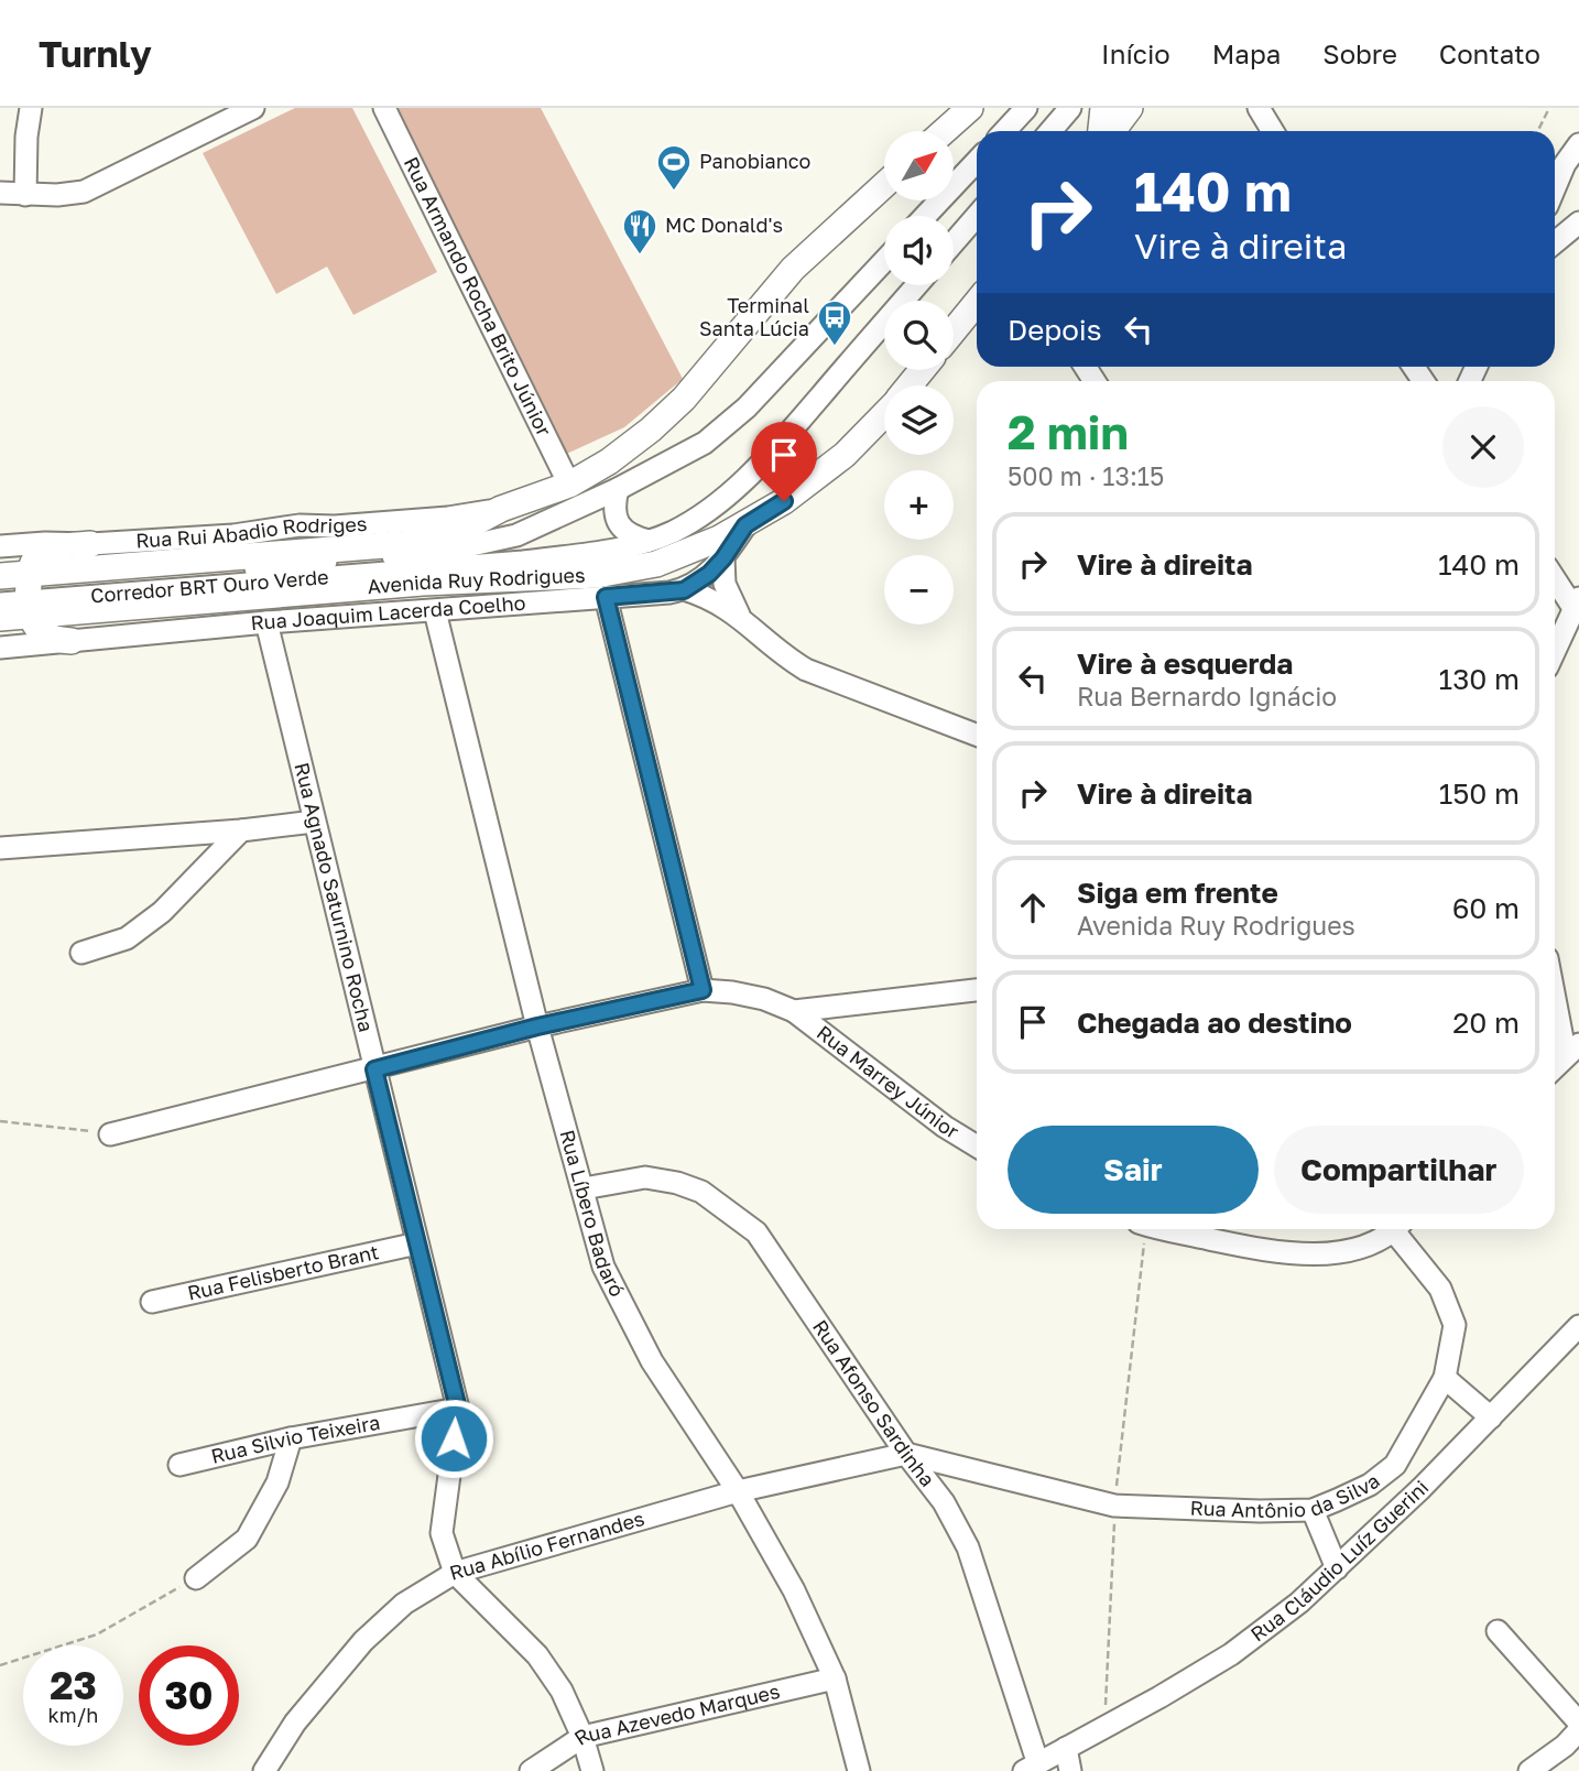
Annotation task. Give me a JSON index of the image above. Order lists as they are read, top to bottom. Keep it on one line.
{"streets":{"main road":["Avenida Ruy Rodrigues"],"street":["Rua Armando Rocha Brito Júnior","Rua Rui Abadio Rodriges","Corredor BRT Ouro Verde","Rua Joaquim Lacerda Coelho","Rua Agnado Saturnino Rocha","Rua Marrey Júnior","Rua Líbero Badaró","Rua Felisberto Brant","Rua Afonso Sardinha","Rua Silvio Teixeira","Rua Antônio da Silva","Rua Abílio Fernandes","Rua Cláudio Luíz Guerini","Rua Azevedo Marques"]},"crossings":[["Rua Armando Rocha Brito Júnior","Avenida Ruy Rodrigues"],["Rua Rui Abadio Rodriges","Avenida Ruy Rodrigues"],["Avenida Ruy Rodrigues","Corredor BRT Ouro Verde"],["Rua Joaquim Lacerda Coelho","Rua Agnado Saturnino Rocha"],["Rua Joaquim Lacerda Coelho","Rua Líbero Badaró"],["Rua Agnado Saturnino Rocha","Rua Felisberto Brant"],["Rua Agnado Saturnino Rocha","Rua Silvio Teixeira"],["Rua Agnado Saturnino Rocha","Rua Abílio Fernandes"],["Rua Líbero Badaró","Rua Afonso Sardinha"],["Rua Líbero Badaró","Rua Abílio Fernandes"],["Rua Líbero Badaró","Rua Azevedo Marques"],["Rua Afonso Sardinha","Rua Antônio da Silva"],["Rua Afonso Sardinha","Rua Abílio Fernandes"],["Rua Afonso Sardinha","Rua Cláudio Luíz Guerini"],["Rua Antônio da Silva","Rua Abílio Fernandes"]],"places":{"sports":["Panobianco"],"restaurant":["MC Donald's"],"bus stop":["Terminal Santa Lúcia"]},"north":"top right","page":{"header":"Turnly","nav":["Início","Mapa","Sobre","Contato"],"map_buttons":["+","−"],"turn":["140 m","Vire à direita"],"then":"Depois","heading":["2 min","500 m · 13:15"],"list":[{"name":"Vire à direita","value":"140 m"},{"name":"Vire à esquerda","note":"Rua Bernardo Ignácio","value":"130 m"},{"name":"Vire à direita","value":"150 m"},{"name":"Siga em frente","note":"Avenida Ruy Rodrigues","value":"60 m"},{"name":"Chegada ao destino","value":"20 m"}],"buttons":["Sair","Compartilhar"],"speed":"23 km/h","limit":"30"}}
